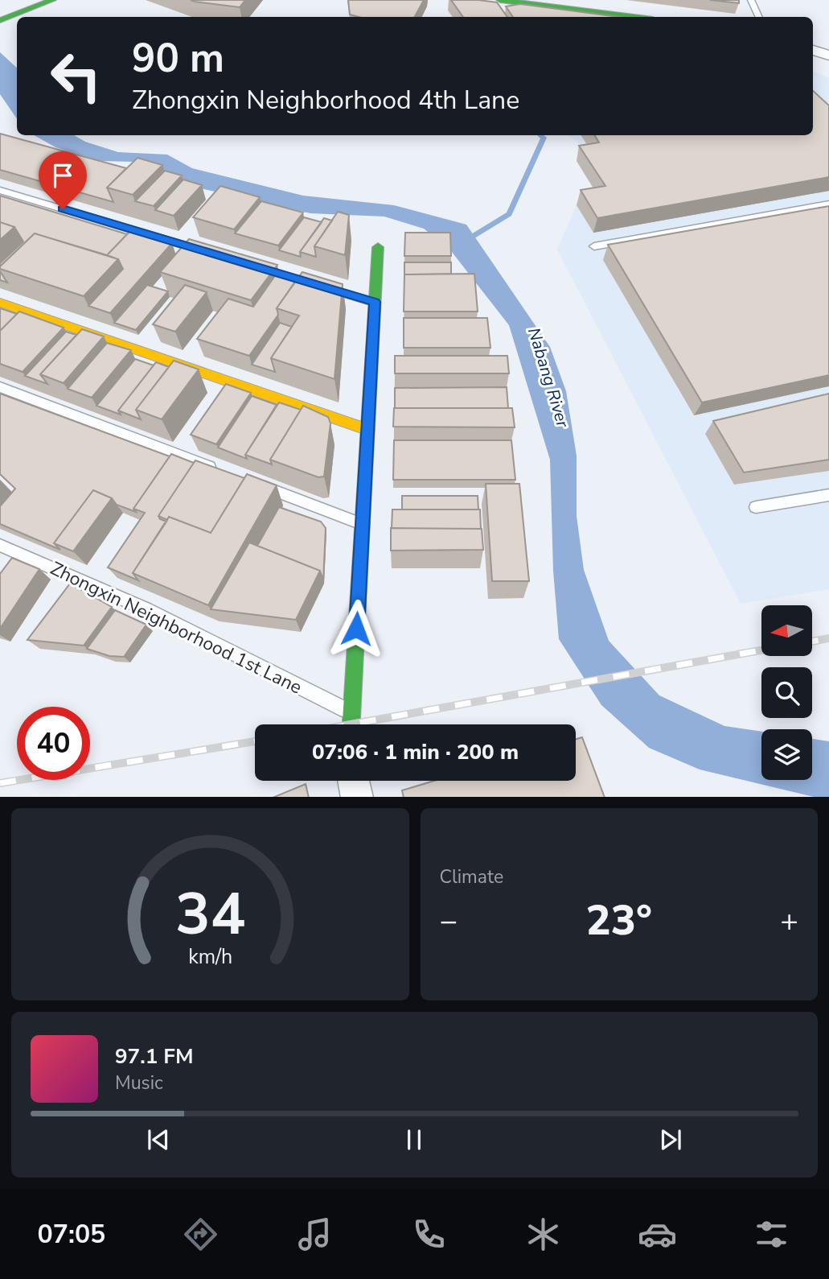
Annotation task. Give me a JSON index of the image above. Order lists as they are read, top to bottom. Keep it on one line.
{"streets":{"lane":["Zhongxin Neighborhood 1st Lane"]},"water":["Nabang River"],"north":"left","page":{"turn":["90 m","Zhongxin Neighborhood 4th Lane"],"limit":"40","trip":"07:06 · 1 min · 200 m","tile":"Climate","heat":["−","23°","+"],"song":["97.1 FM","Music"],"tabs":"07:05","gauge":["34","km/h"]}}
